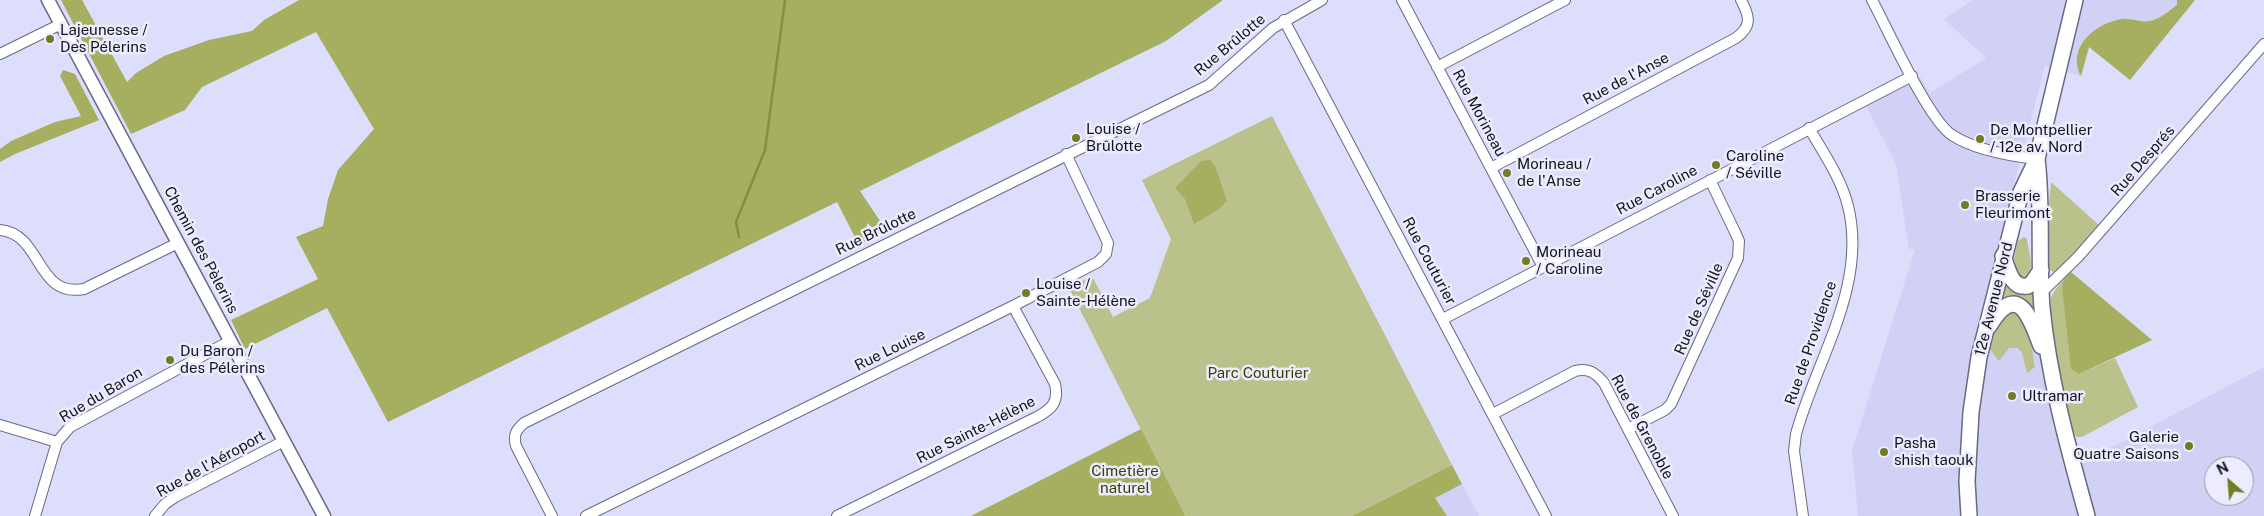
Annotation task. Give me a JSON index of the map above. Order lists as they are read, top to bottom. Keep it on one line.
{"streets":{"main road":["12e Avenue Nord"],"street":["Rue Brûlotte","Rue de l'Anse","Rue Morineau","Rue Després","Rue Caroline","Chemin des Pèlerins","Rue Couturier","Rue de Séville","Rue de Providence","Rue Louise","Rue du Baron","Rue de Grenoble","Rue Sainte-Hélène","Rue de l'Aéroport"]},"crossings":[["Rue Brûlotte","Rue Couturier"],["Rue Brûlotte","Rue Louise"],["Rue de l'Anse","Rue Morineau"],["Rue Morineau","Rue Caroline"],["Rue Caroline","Rue Couturier"],["Rue Caroline","Rue de Séville"],["Rue Caroline","Rue de Providence"],["Chemin des Pèlerins","Rue du Baron"],["Chemin des Pèlerins","Rue de l'Aéroport"],["Rue Couturier","Rue de Grenoble"],["Rue de Séville","Rue de Grenoble"],["Rue Louise","Rue Sainte-Hélène"]],"parks":["Parc Couturier","Cimetière naturel"],"places":["Lajeunesse / Des Pélerins","Louise / Brûlotte","De Montpellier / 12e av. Nord","Caroline / Séville","Morineau / de l'Anse","Brasserie Fleurimont","Morineau / Caroline","Louise / Sainte-Hélène","Du Baron / des Pélerins","Ultramar","Galerie Quatre Saisons","Pasha shish taouk"],"north":"top left"}
